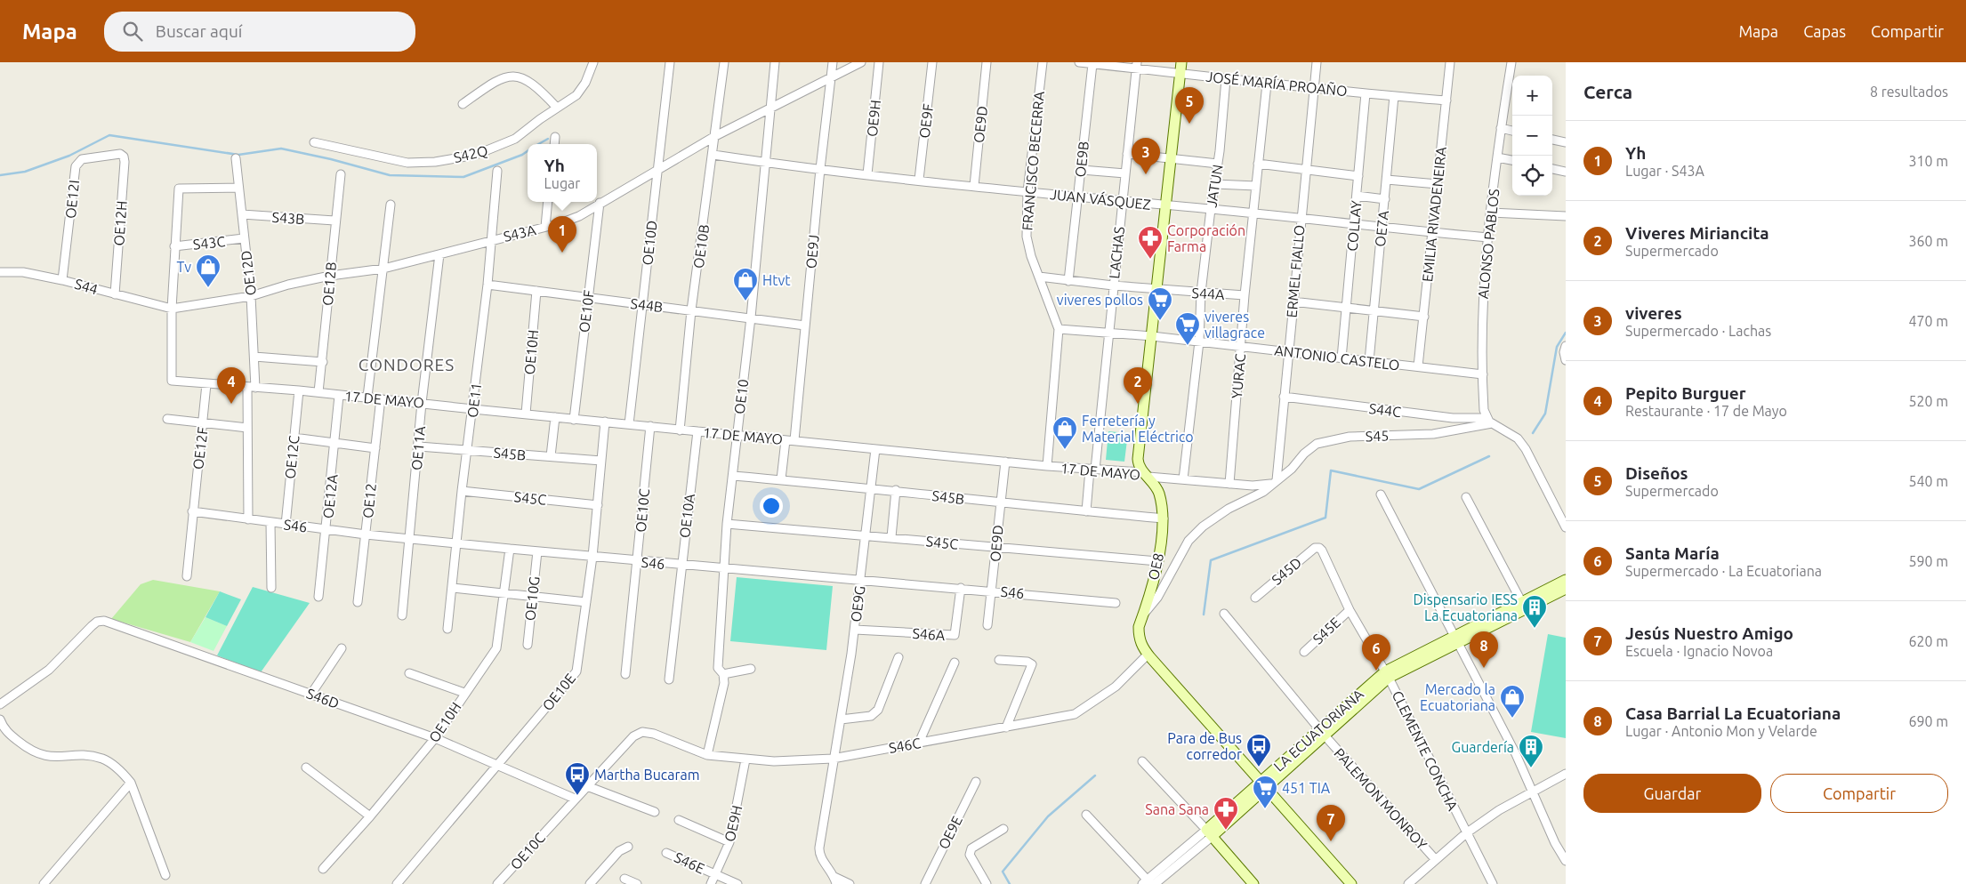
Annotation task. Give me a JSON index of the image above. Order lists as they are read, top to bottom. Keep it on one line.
{"streets":{"street":["JOSÉ MARÍA PROAÑO","OE9H","OE9F","OE9D","S42Q","OE9B","FRANCISCO BECERRA","JATUN","OE12I","JUAN VÁSQUEZ","EMILIA RIVADENEIRA","S43B","OE12H","COLLAY","OE7A","S43A","S43C","OE10D","ALONSO PABLOS","OE10B","OE9J","LACHAS","ERMEL FIALLO","OE12D","OE12B","S44","S44A","S44B","OE10F","OE10H","ANTONIO CASTELO","YURAC","OE10","17 DE MAYO","OE11","S44C","S45","OE12F","OE11A","S45B","OE12C","OE12A","S45C","OE12","OE10C","OE10A","S46","OE8","S45D","OE10G","OE9G","S45E","S46A","OE10E","S46D","LA ECUATORIANA","S46C","CLEMENTE CONCHA","PALEMON MONROY","OE9E","S46E"]},"crossings":[["JOSÉ MARÍA PROAÑO","OE9B"],["JOSÉ MARÍA PROAÑO","JATUN"],["JOSÉ MARÍA PROAÑO","EMILIA RIVADENEIRA"],["JOSÉ MARÍA PROAÑO","COLLAY"],["JOSÉ MARÍA PROAÑO","OE7A"],["JOSÉ MARÍA PROAÑO","LACHAS"],["JOSÉ MARÍA PROAÑO","ERMEL FIALLO"],["JOSÉ MARÍA PROAÑO","YURAC"],["JOSÉ MARÍA PROAÑO","OE8"],["OE9H","JUAN VÁSQUEZ"],["OE9H","S46C"],["OE9H","S46E"],["OE9F","JUAN VÁSQUEZ"],["OE9D","JUAN VÁSQUEZ"],["OE9D","17 DE MAYO"],["OE9D","S45B"],["OE9D","S45C"],["OE9D","S46"],["OE9B","JUAN VÁSQUEZ"],["OE9B","S44A"],["FRANCISCO BECERRA","JUAN VÁSQUEZ"],["FRANCISCO BECERRA","S44A"],["FRANCISCO BECERRA","ANTONIO CASTELO"],["FRANCISCO BECERRA","17 DE MAYO"],["JATUN","JUAN VÁSQUEZ"],["JATUN","S44A"],["JATUN","ANTONIO CASTELO"],["JATUN","17 DE MAYO"],["OE12I","OE12H"],["OE12I","S44"],["JUAN VÁSQUEZ","EMILIA RIVADENEIRA"],["JUAN VÁSQUEZ","COLLAY"],["JUAN VÁSQUEZ","OE7A"],["JUAN VÁSQUEZ","ALONSO PABLOS"],["JUAN VÁSQUEZ","OE10B"],["JUAN VÁSQUEZ","OE9J"],["JUAN VÁSQUEZ","LACHAS"],["JUAN VÁSQUEZ","ERMEL FIALLO"],["JUAN VÁSQUEZ","YURAC"],["JUAN VÁSQUEZ","OE10"],["JUAN VÁSQUEZ","OE8"],["EMILIA RIVADENEIRA","ANTONIO CASTELO"],["S43B","OE12D"],["S43B","OE12B"],["OE12H","S44"],["COLLAY","ANTONIO CASTELO"],["OE7A","ANTONIO CASTELO"],["S43A","OE10D"],["S43A","OE10B"],["S43A","OE9J"],["S43A","OE12D"],["S43A","OE12B"],["S43A","S44"],["S43A","OE10F"],["S43A","OE10"],["S43A","17 DE MAYO"],["S43A","OE11"],["S43A","OE11A"],["S43C","OE12D"],["OE10D","S44B"],["OE10D","17 DE MAYO"],["ALONSO PABLOS","ANTONIO CASTELO"],["ALONSO PABLOS","S44C"],["ALONSO PABLOS","S45"],["OE10B","S44B"],["OE10B","17 DE MAYO"],["OE9J","S44B"],["OE9J","17 DE MAYO"],["OE9J","S45B"],["LACHAS","S44A"],["LACHAS","ANTONIO CASTELO"],["LACHAS","17 DE MAYO"],["LACHAS","S45B"],["ERMEL FIALLO","ANTONIO CASTELO"],["ERMEL FIALLO","17 DE MAYO"],["ERMEL FIALLO","S44C"],["ERMEL FIALLO","S45"],["OE12D","17 DE MAYO"],["OE12D","S46"],["OE12B","17 DE MAYO"],["S44","17 DE MAYO"],["S44A","YURAC"],["S44A","OE8"],["S44B","OE10F"],["S44B","OE10H"],["S44B","OE10"],["S44B","OE11"],["OE10F","17 DE MAYO"],["OE10H","17 DE MAYO"],["OE10H","S46"],["OE10H","S46D"],["ANTONIO CASTELO","YURAC"],["ANTONIO CASTELO","OE8"],["YURAC","17 DE MAYO"],["OE10","17 DE MAYO"],["OE10","S45B"],["OE10","S45C"],["OE10","S46"],["OE10","S46C"],["17 DE MAYO","OE11"],["17 DE MAYO","S45"],["17 DE MAYO","OE12F"],["17 DE MAYO","OE11A"],["17 DE MAYO","OE12C"],["17 DE MAYO","OE12A"],["17 DE MAYO","OE12"],["17 DE MAYO","OE10C"],["17 DE MAYO","OE10A"],["17 DE MAYO","OE8"],["17 DE MAYO","OE9G"],["17 DE MAYO","OE10E"],["OE11","S45B"],["OE11","S45C"],["OE11","S46"],["S44C","S45"],["S45","OE8"],["OE12F","S46"],["OE11A","S45B"],["OE11A","S46"],["S45B","OE8"],["S45B","OE9G"],["S45B","OE10E"],["OE12C","S46"],["OE12A","S46"],["S45C","OE8"],["S45C","OE9G"],["S45C","OE10E"],["OE12","S46"],["OE10C","S46"],["OE10C","S46D"],["OE10A","S46"],["S46","OE10G"],["S46","OE9G"],["S46","S46A"],["S46","OE10E"],["OE8","LA ECUATORIANA"],["OE8","S46C"],["S45D","CLEMENTE CONCHA"],["OE9G","S46A"],["OE9G","S46C"],["S45E","CLEMENTE CONCHA"],["OE10E","S46D"],["LA ECUATORIANA","CLEMENTE CONCHA"],["LA ECUATORIANA","PALEMON MONROY"]],"districts":["CONDORES"],"places":{"pharmacy":["Corporación Farma","Sana Sana"],"shop":["Tv","Htvt","Ferretería y Material Eléctrico","Mercado la Ecuatoriana"],"supermarket":["viveres pollos","viveres villagrace","451 TIA"],"building":["Dispensario IESS La Ecuatoriana","Guardería"],"bus stop":["Para de Bus corredor","Martha Bucaram"]},"page":{"header":"Mapa","search":"Buscar aquí","nav":["Mapa","Capas","Compartir"],"heading":["Cerca","8 resultados"],"map_buttons":["+","−"],"pins":["5","3","1","2","4","8","6","7"],"list":[{"mark":"1","name":"Yh","note":"Lugar · S43A","value":"310 m"},{"mark":"2","name":"Viveres Miriancita","note":"Supermercado","value":"360 m"},{"mark":"3","name":"viveres","note":"Supermercado · Lachas","value":"470 m"},{"mark":"4","name":"Pepito Burguer","note":"Restaurante · 17 de Mayo","value":"520 m"},{"mark":"5","name":"Diseños","note":"Supermercado","value":"540 m"},{"mark":"6","name":"Santa María","note":"Supermercado · La Ecuatoriana","value":"590 m"},{"mark":"7","name":"Jesús Nuestro Amigo","note":"Escuela · Ignacio Novoa","value":"620 m"},{"mark":"8","name":"Casa Barrial La Ecuatoriana","note":"Lugar · Antonio Mon y Velarde","value":"690 m"}],"popup":["Yh","Lugar"],"buttons":["Guardar","Compartir"]}}
